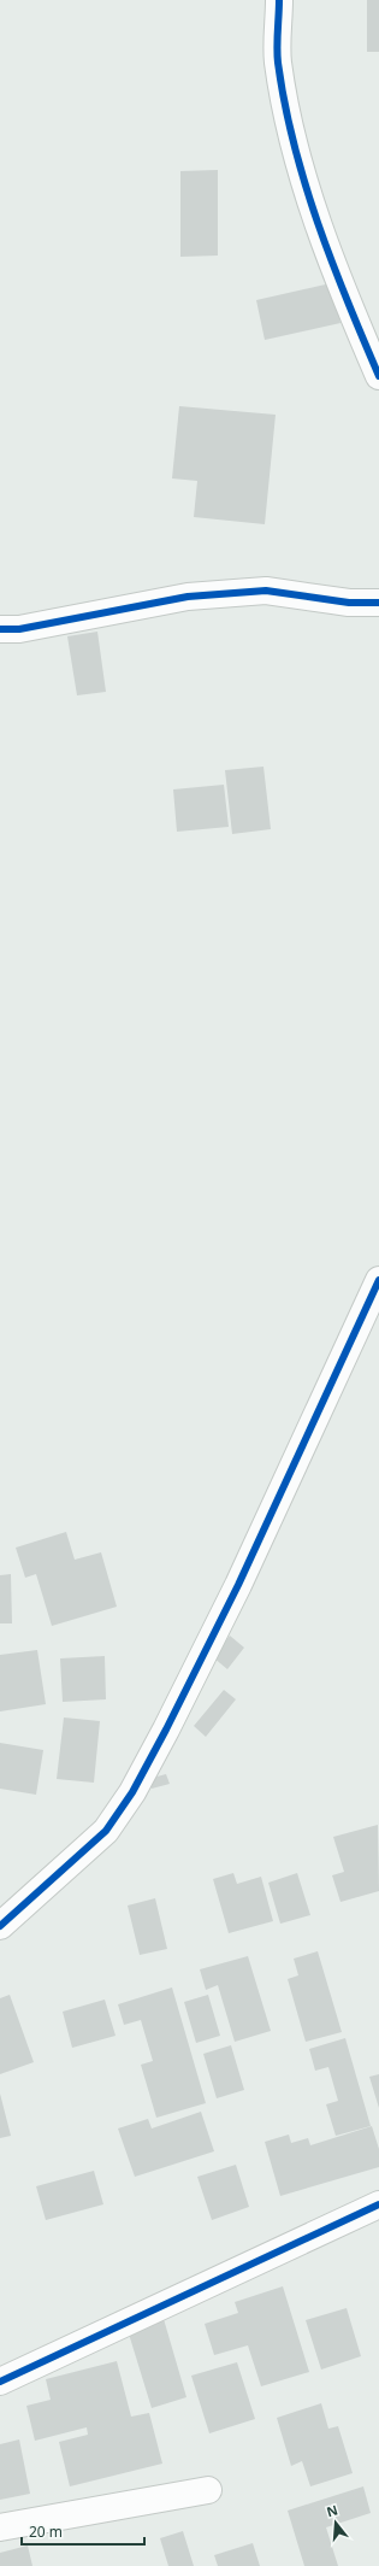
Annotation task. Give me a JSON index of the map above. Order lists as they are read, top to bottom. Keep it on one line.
{"scale_bar":"20 m","north":"top"}
